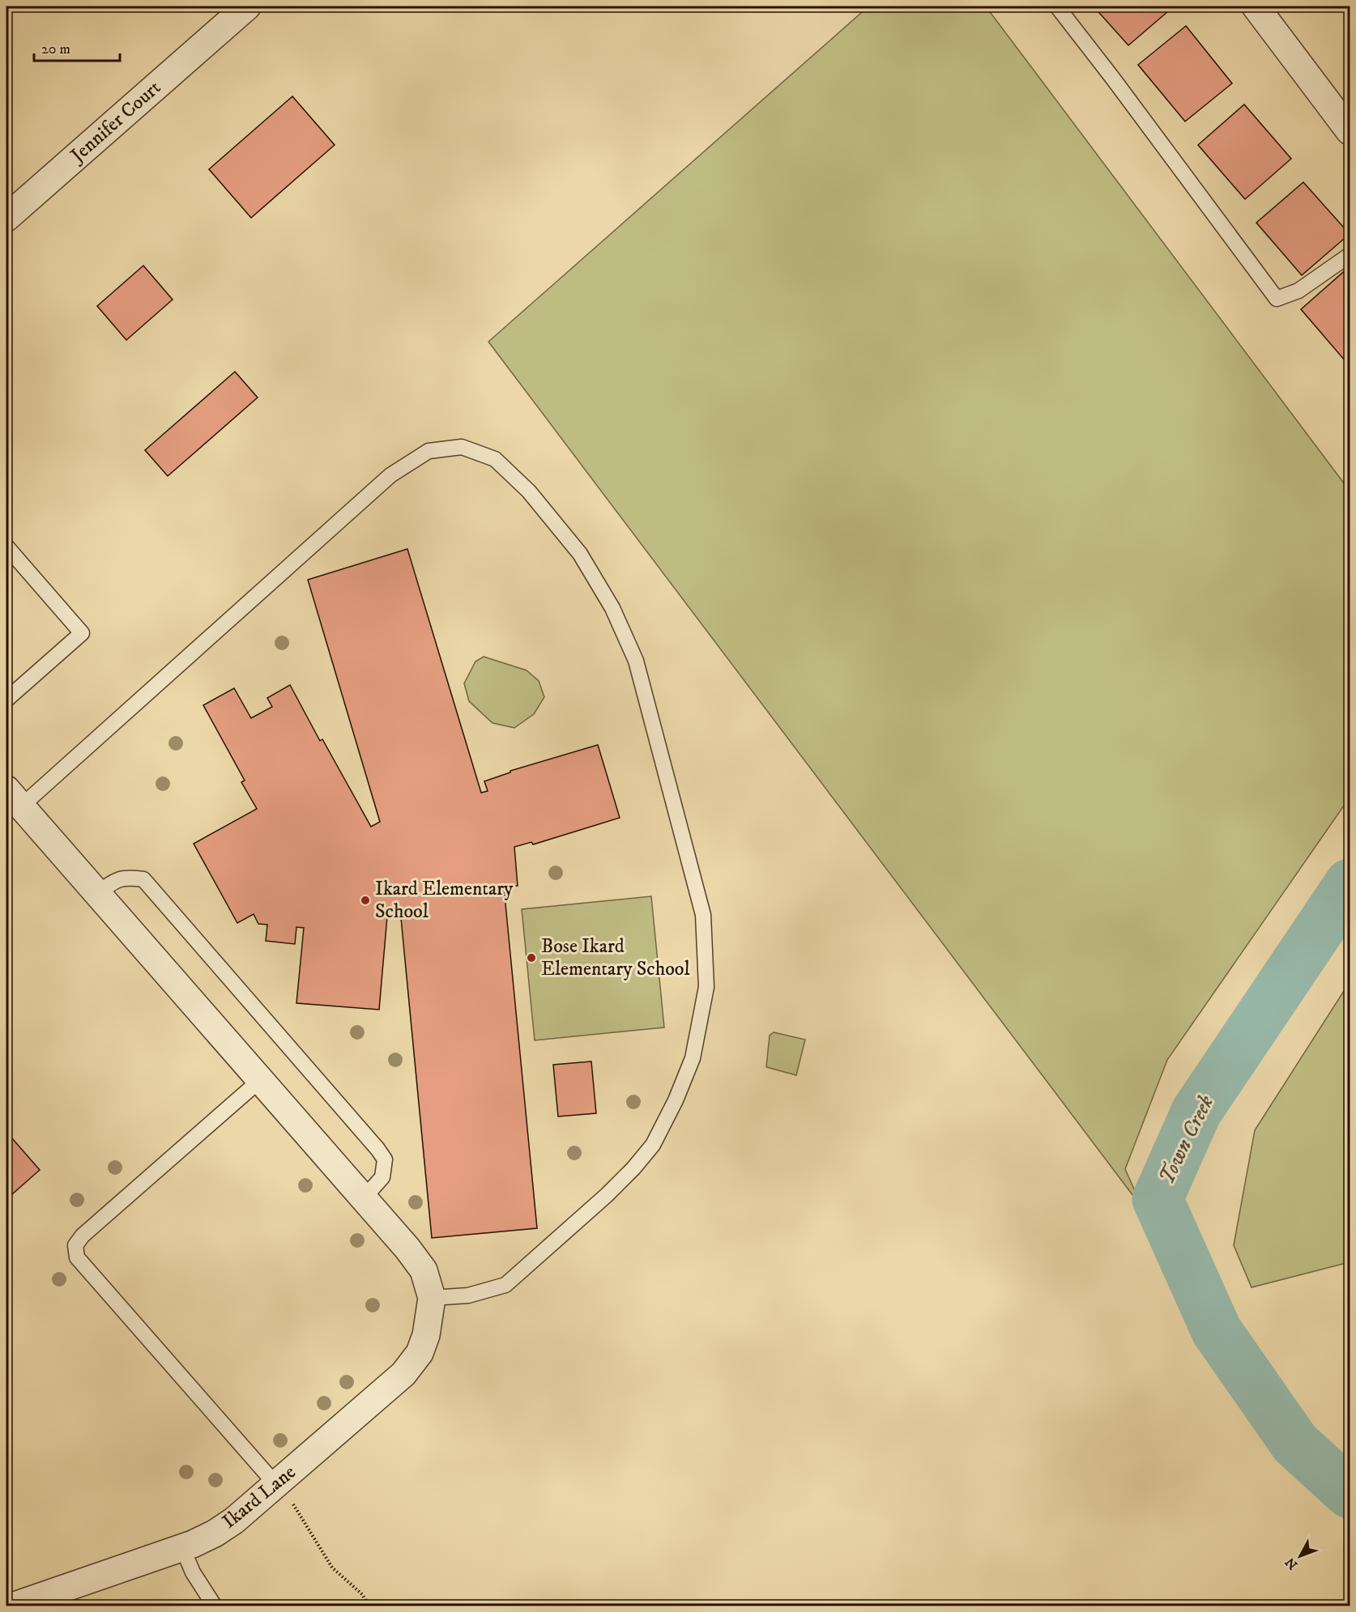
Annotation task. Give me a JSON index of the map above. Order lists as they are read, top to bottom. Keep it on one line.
{"streets":{"street":["Jennifer Court","Ikard Lane"]},"water":["Town Creek"],"places":["Ikard Elementary School","Bose Ikard Elementary School"],"scale_bar":"20 m","north":"bottom left"}
